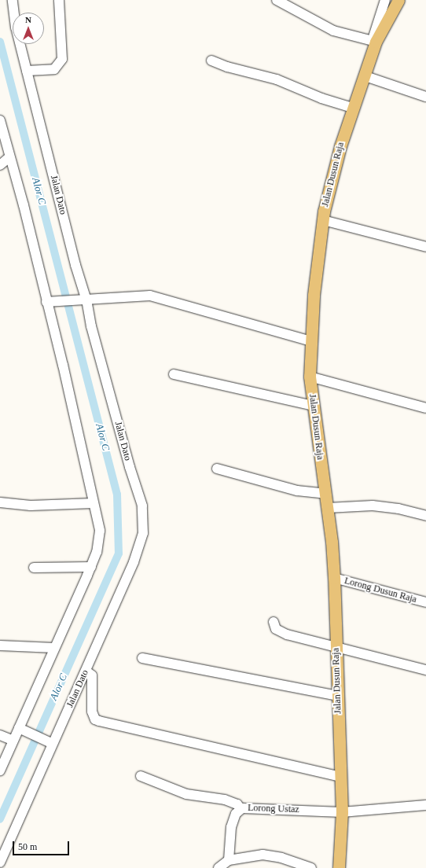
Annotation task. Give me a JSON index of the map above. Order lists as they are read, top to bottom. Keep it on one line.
{"streets":{"main road":["Jalan Dusun Raja"],"street":["Jalan Dato","Lorong Dusun Raja","Lorong Ustaz"]},"crossings":[["Jalan Dusun Raja","Lorong Dusun Raja"],["Jalan Dusun Raja","Lorong Ustaz"]],"water":["Alor C"],"scale_bar":"50 m","north":"top"}
